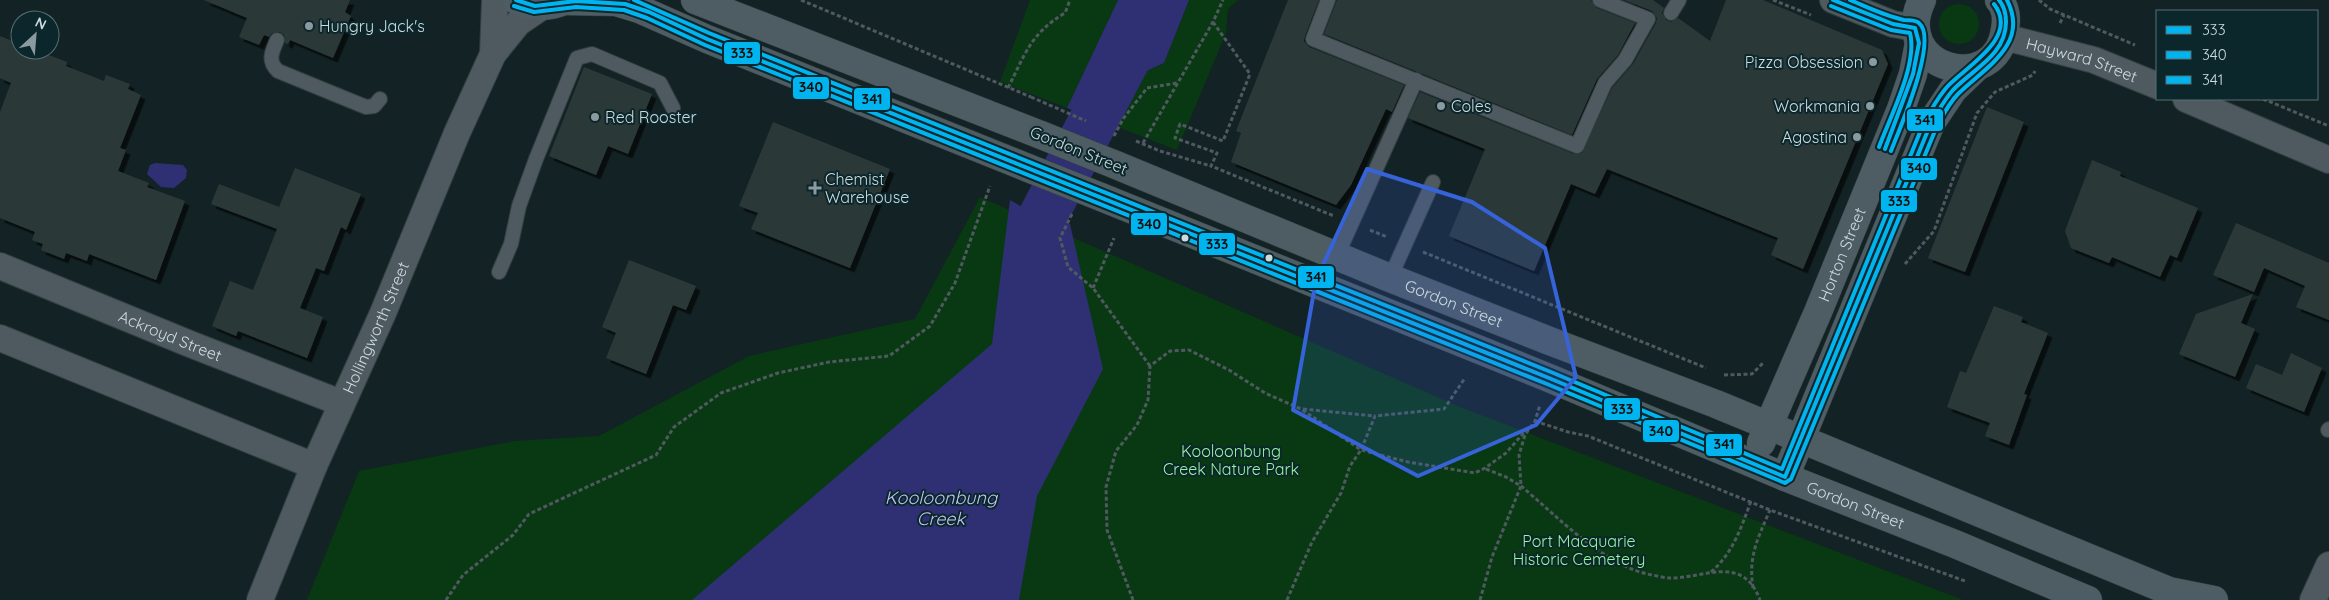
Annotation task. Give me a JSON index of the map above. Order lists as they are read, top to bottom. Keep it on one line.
{"streets":{"main road":["Gordon Street","Horton Street"],"street":["Hayward Street","Hollingworth Street","Ackroyd Street"]},"crossings":[["Gordon Street","Horton Street"],["Gordon Street","Hollingworth Street"],["Hollingworth Street","Ackroyd Street"]],"water":["Kooloonbung Creek"],"parks":["Kooloonbung Creek Nature Park","Port Macquarie Historic Cemetery"],"places":{"other":["Hungry Jack's","Pizza Obsession","Coles","Workmania","Red Rooster","Agostina"],"health":["Chemist Warehouse"]},"lines":["transit line 333","transit line 340","transit line 341"],"legend":["333","340","341"],"north":"top right"}
